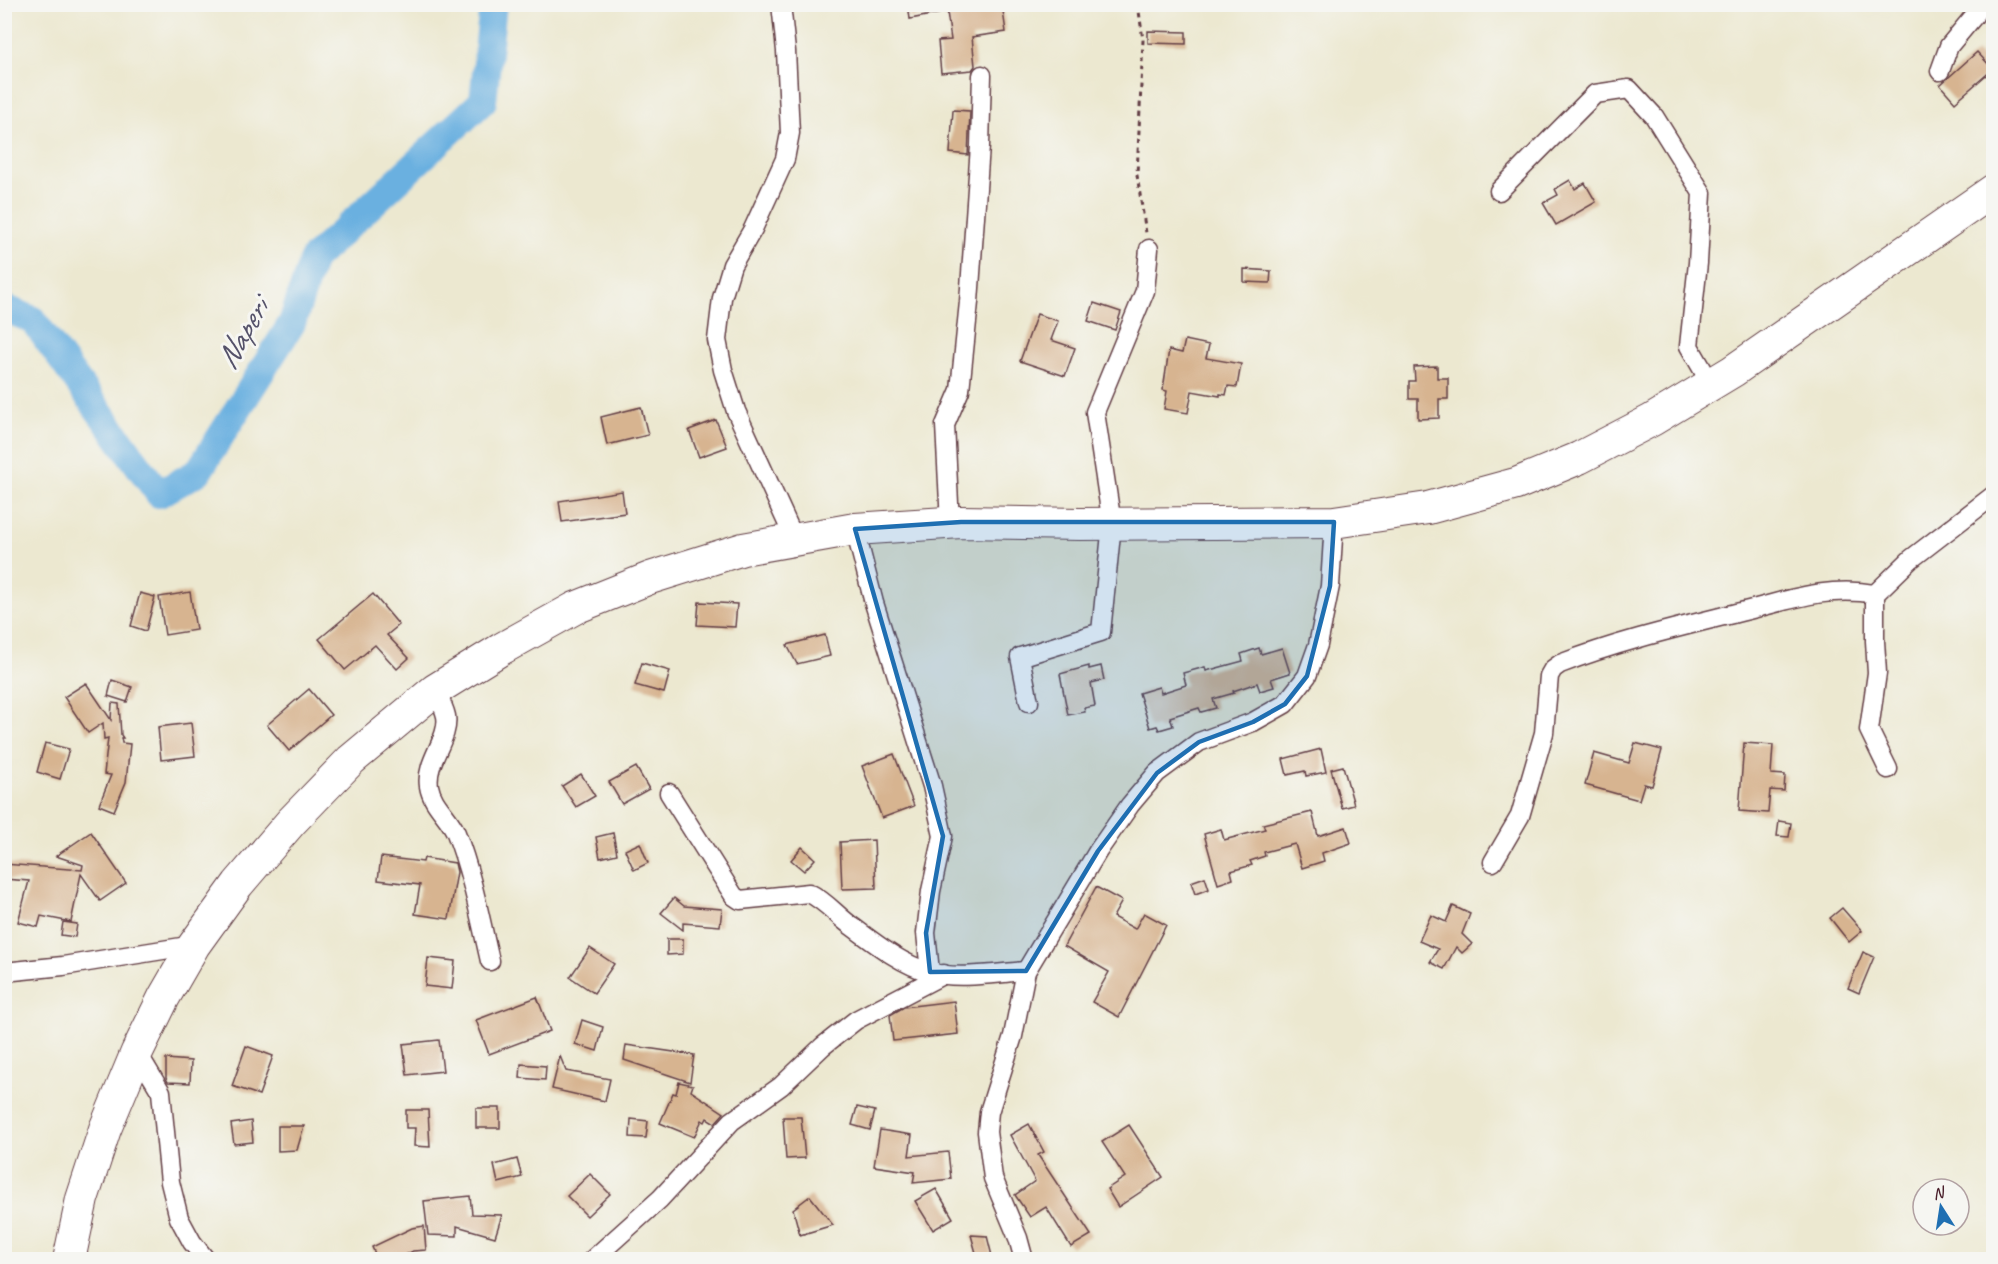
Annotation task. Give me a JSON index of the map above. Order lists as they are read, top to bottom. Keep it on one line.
{"water":["Naperi"],"north":"top"}
